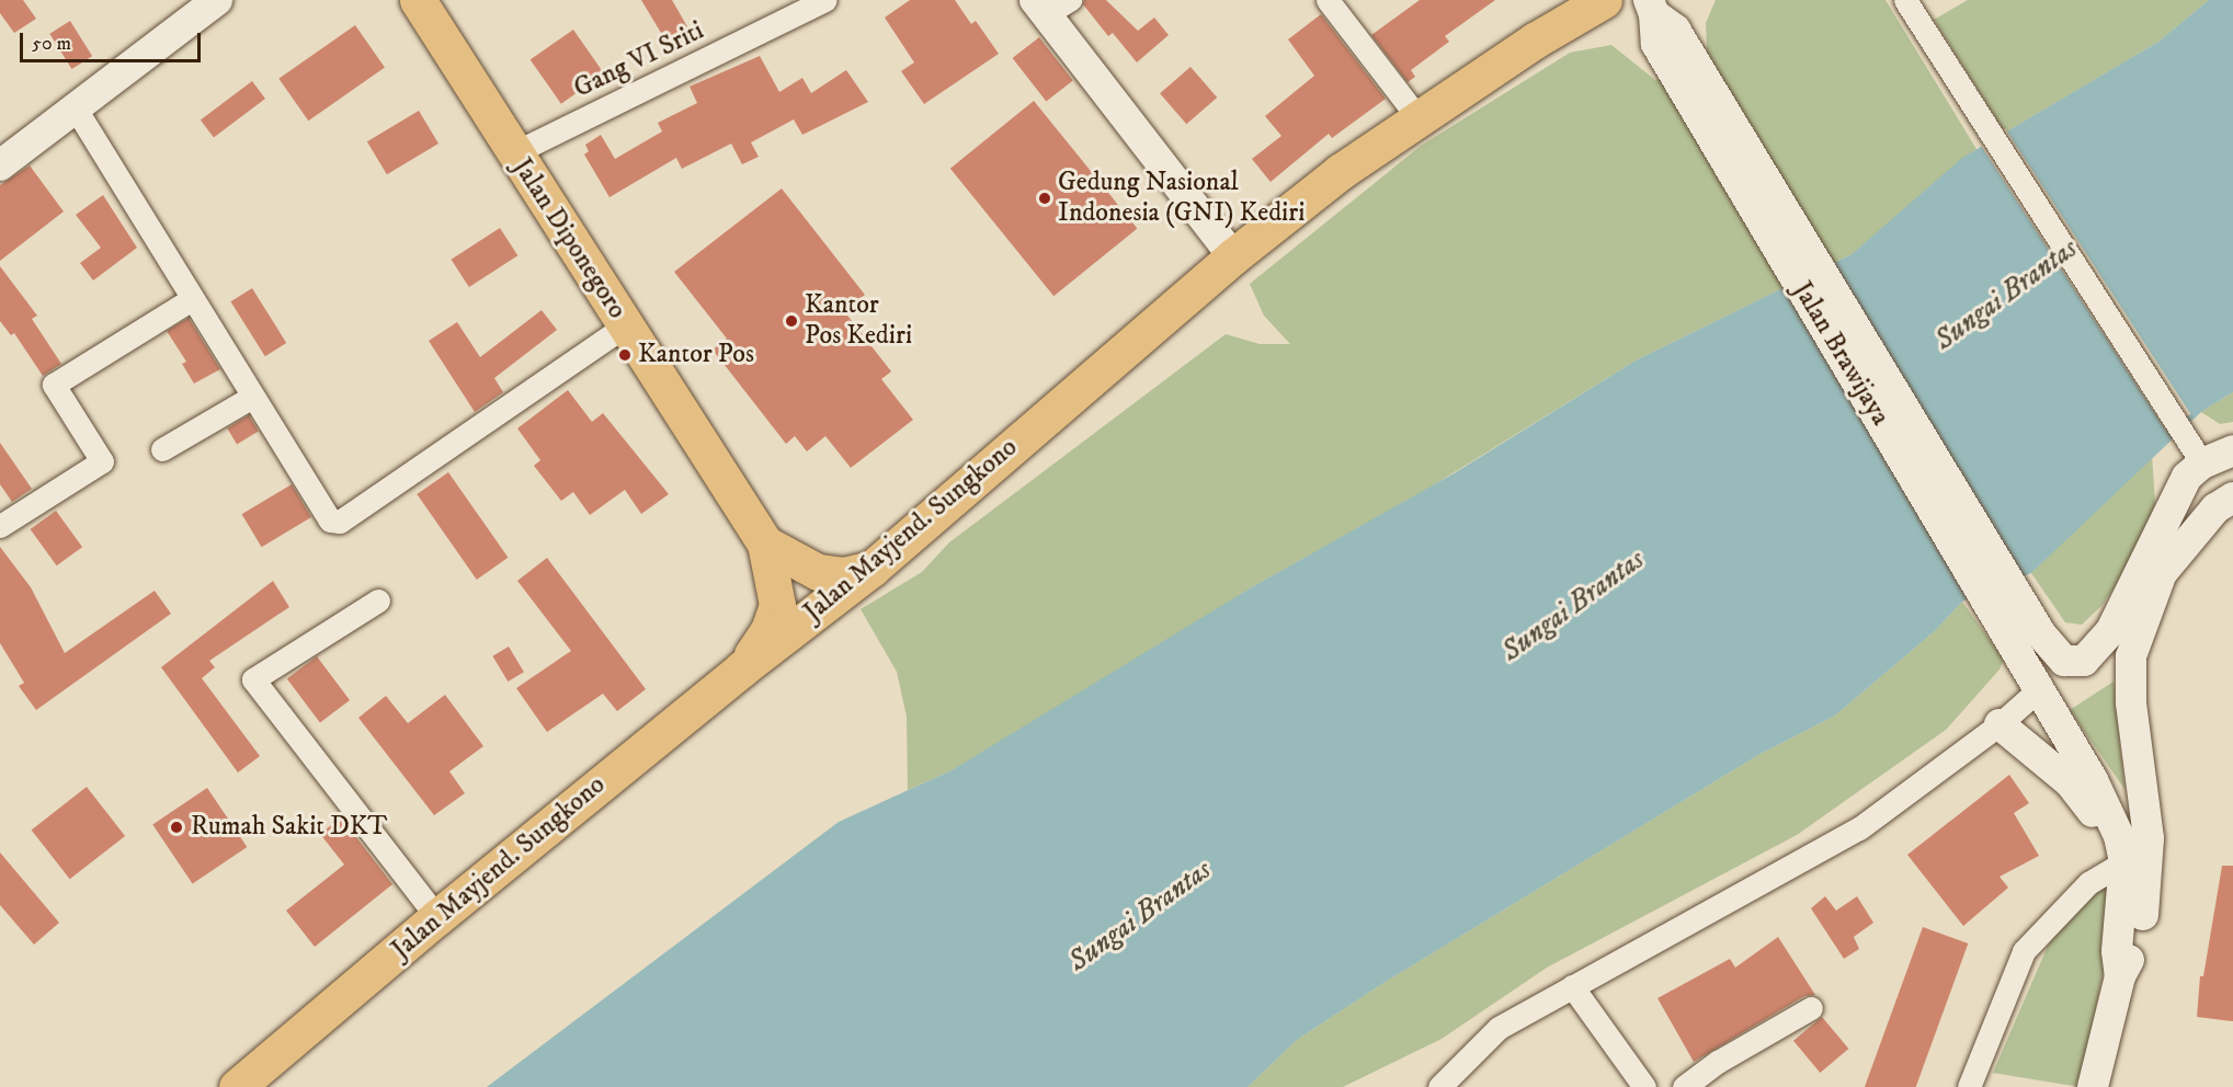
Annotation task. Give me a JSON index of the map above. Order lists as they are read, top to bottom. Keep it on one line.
{"streets":{"main road":["Jalan Diponegoro","Jalan Brawijaya","Jalan Mayjend. Sungkono"],"street":["Gang VI Sriti"]},"crossings":[["Gang VI Sriti","Jalan Diponegoro"],["Jalan Diponegoro","Jalan Mayjend. Sungkono"]],"water":["Sungai Brantas"],"places":["Gedung Nasional Indonesia (GNI) Kediri","Kantor Pos Kediri","Kantor Pos","Rumah Sakit DKT"],"scale_bar":"50 m"}
